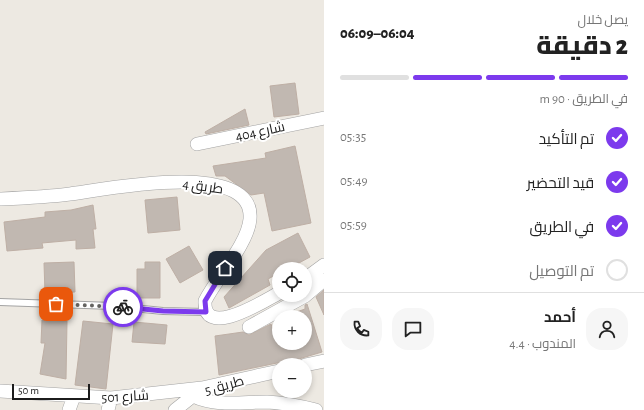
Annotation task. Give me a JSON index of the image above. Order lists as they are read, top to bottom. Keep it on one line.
{"streets":{"street":["شارع 404","طريق 4","طريق 5","شارع 501"]},"crossings":[["طريق 5","شارع 501"]],"scale_bar":"50 m","page":{"heading":["2 دقيقة","يصل خلال","06:04–06:09"],"panel":["أحمد","المندوب · 4.4"],"bar":"في الطريق · 90 m","list":[["تم التأكيد","05:35"],["قيد التحضير","05:49"],["في الطريق","05:59"],"تم التوصيل"],"map_buttons":["+","−"],"scale":"50 m"}}
